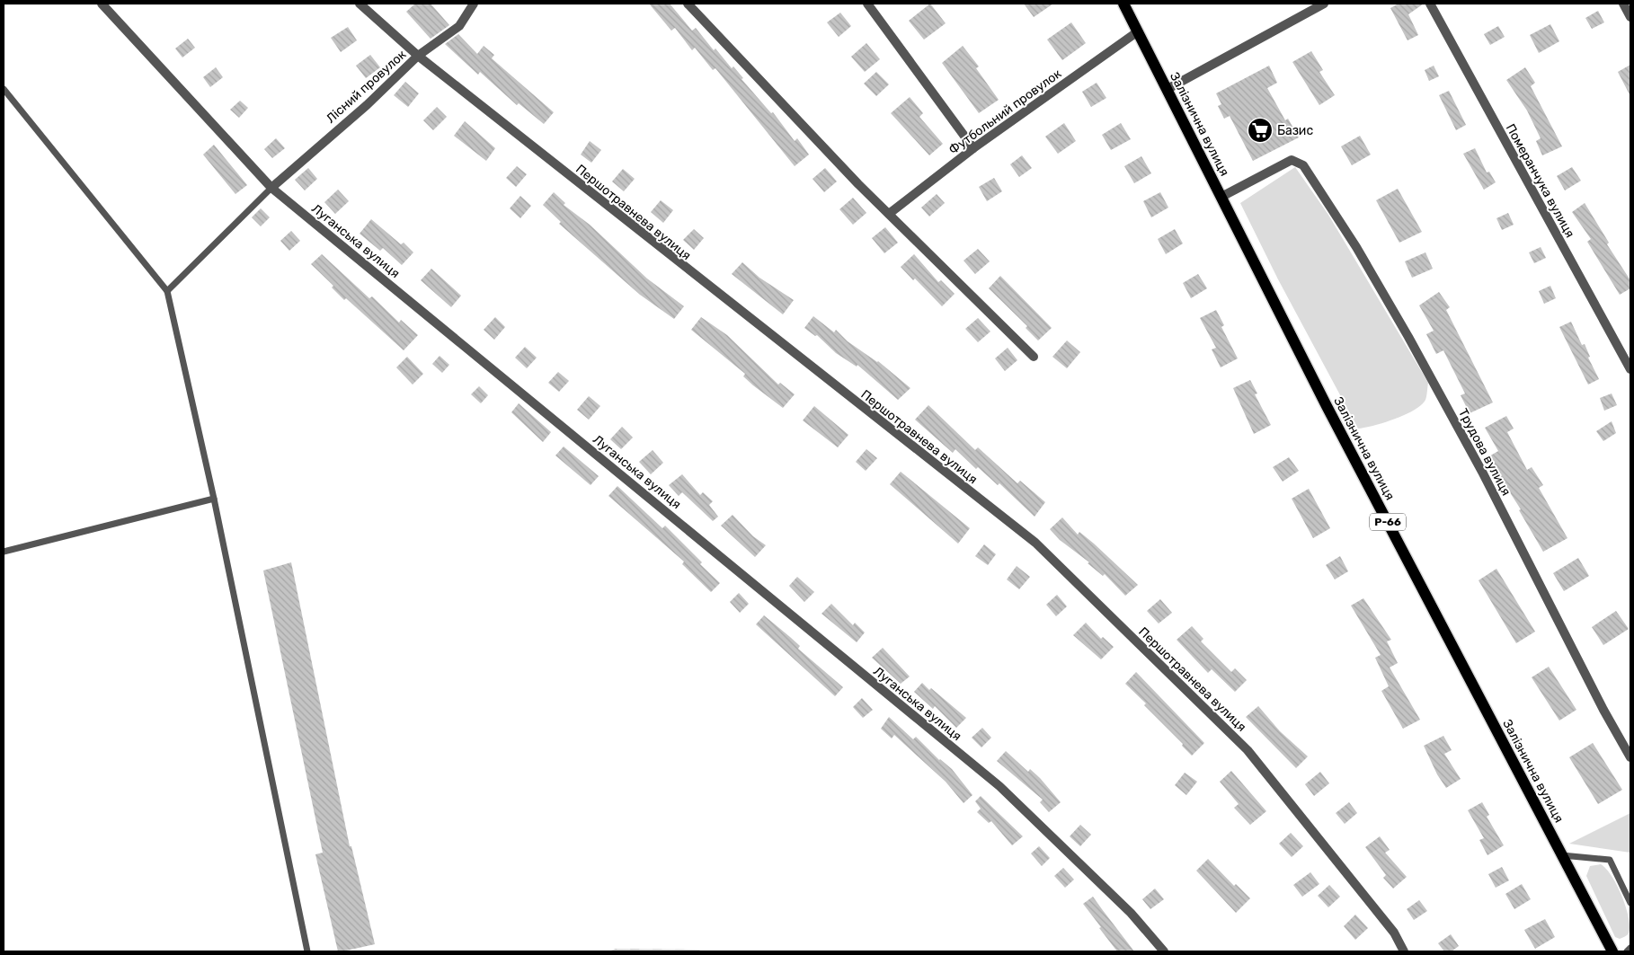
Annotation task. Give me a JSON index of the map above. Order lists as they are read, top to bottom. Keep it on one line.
{"streets":{"main road":["Залізнична вулиця","Р-66"],"street":["Лісний провулок","Футбольний провулок","Померанчука вулиця","Першотравнева вулиця","Луганська вулиця","Трудова вулиця"]},"crossings":[["Лісний провулок","Першотравнева вулиця"],["Лісний провулок","Луганська вулиця"],["Футбольний провулок","Залізнична вулиця"],["Залізнична вулиця","Трудова вулиця"]],"places":{"supermarket":["Базис"]}}
